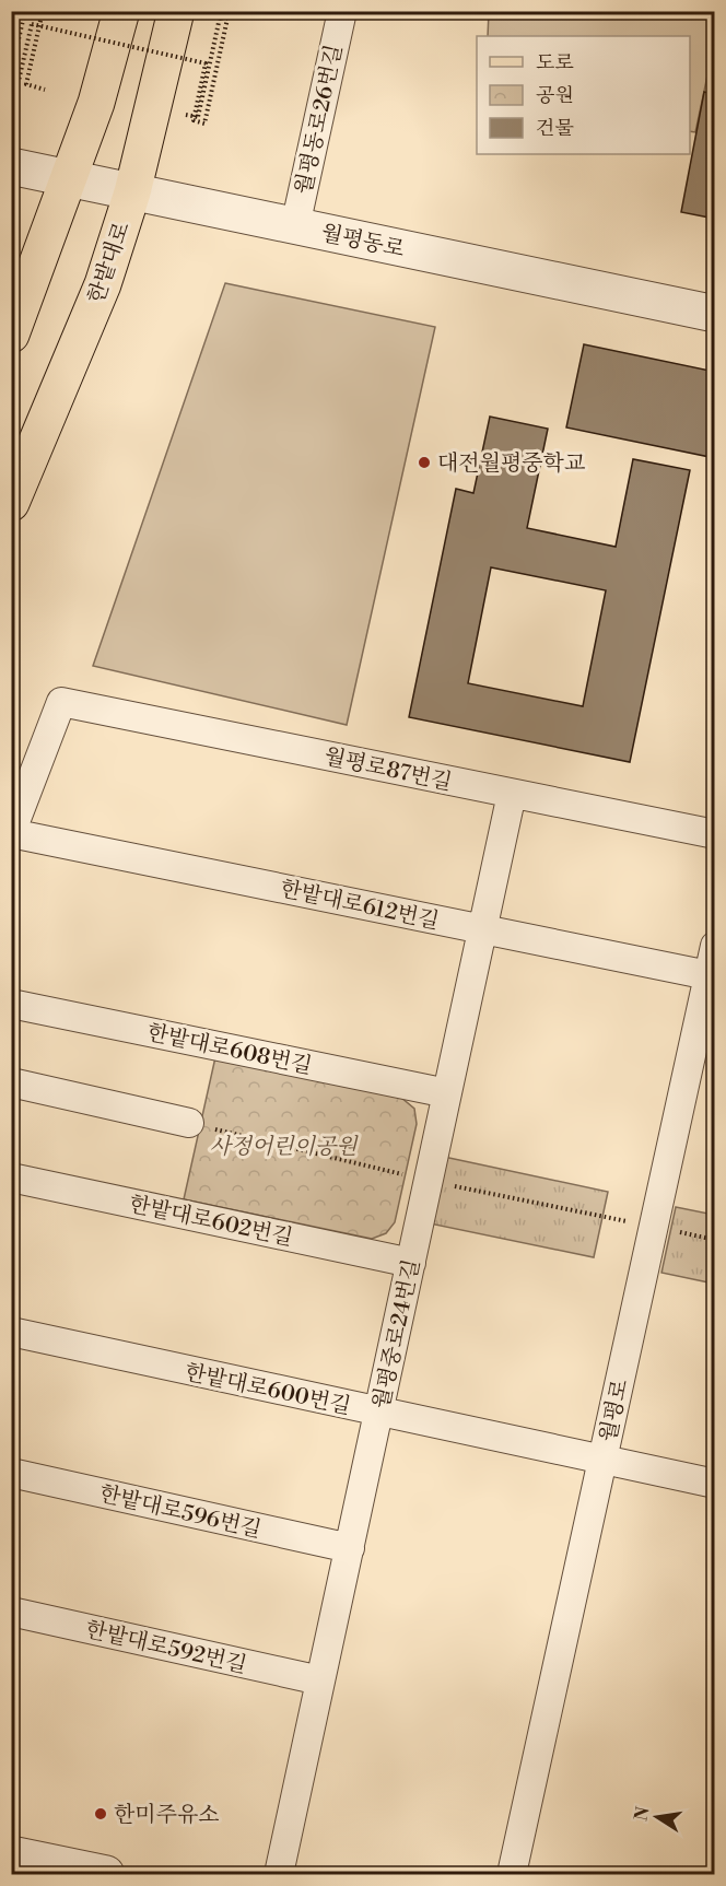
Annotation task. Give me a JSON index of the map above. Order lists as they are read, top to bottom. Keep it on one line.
{"streets":{"main road":["한밭대로"],"street":["월평동로26번길","월평동로","월평로87번길","한밭대로612번길","한밭대로608번길","한밭대로602번길","월평중로24번길","한밭대로600번길","월평로","한밭대로596번길","한밭대로592번길"]},"crossings":[["월평동로26번길","월평동로"],["월평동로","한밭대로"],["월평로87번길","한밭대로612번길"],["월평로87번길","월평중로24번길"],["한밭대로612번길","월평중로24번길"],["한밭대로612번길","월평로"],["한밭대로608번길","월평중로24번길"],["한밭대로602번길","월평중로24번길"],["월평중로24번길","한밭대로600번길"],["월평중로24번길","한밭대로596번길"],["월평중로24번길","한밭대로592번길"],["한밭대로600번길","월평로"]],"parks":["사정어린이공원"],"places":["대전월평중학교","한미주유소"],"legend":["도로","공원","건물"],"north":"left"}
